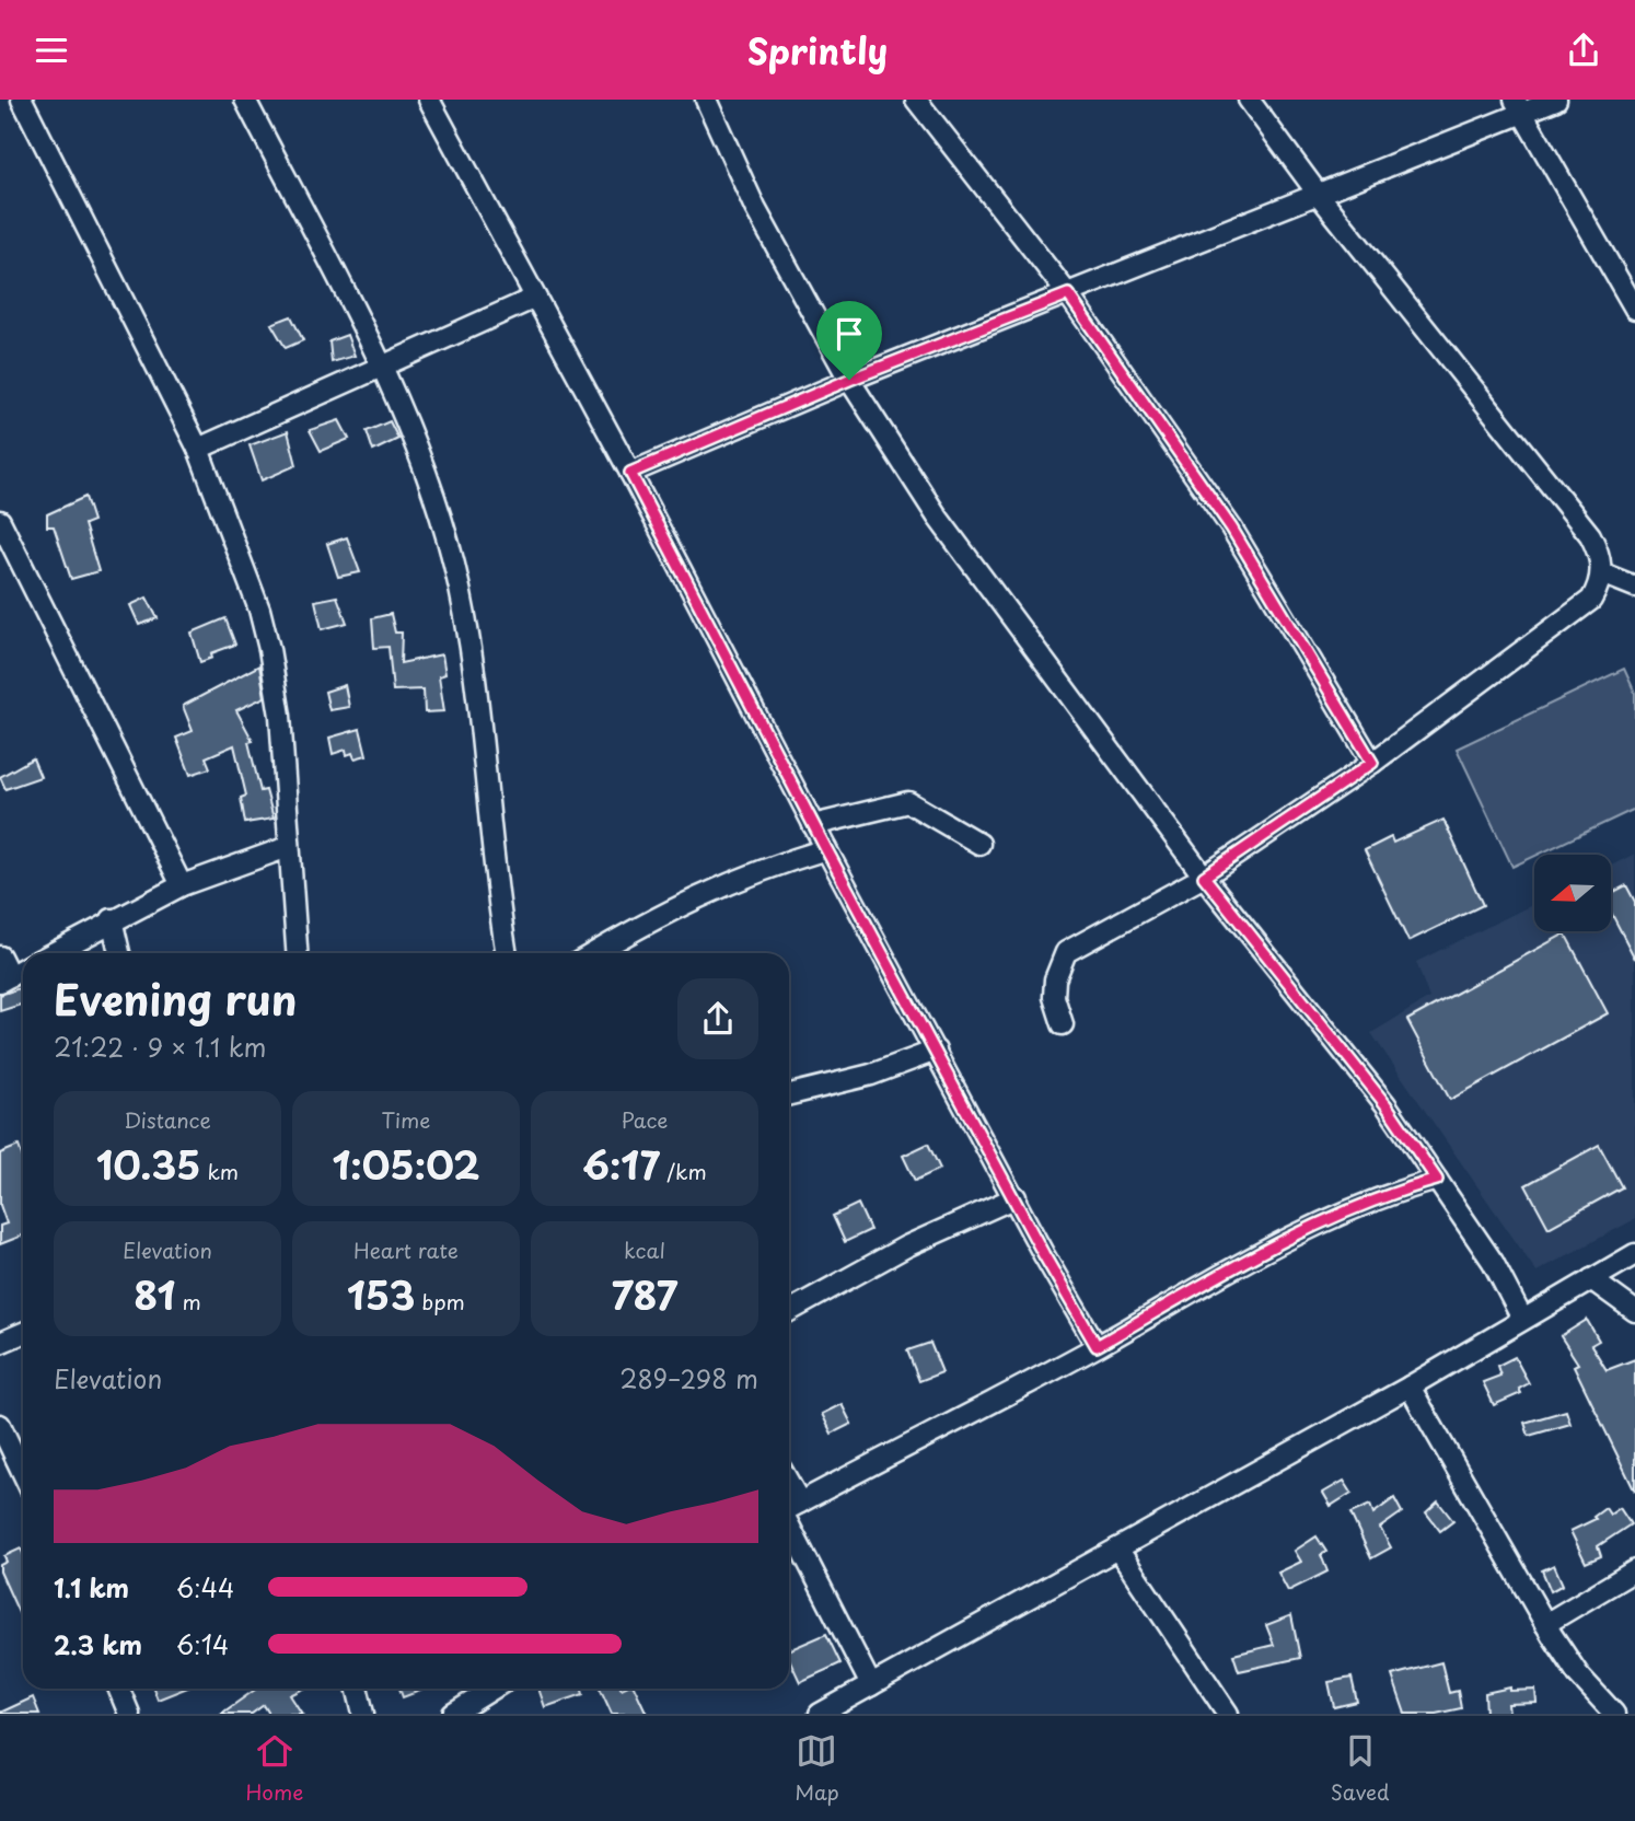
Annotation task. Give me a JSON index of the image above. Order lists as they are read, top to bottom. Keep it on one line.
{"north":"left","page":{"header":"Sprintly","heading":["Evening run","21:22 · 9 × 1.1 km"],"stats":[["Distance","10.35 km"],["Time","1:05:02"],["Pace","6:17 /km"],["Elevation","81 m"],["Heart rate","153 bpm"],["kcal","787"]],"chart":["Elevation","289–298 m"],"list":[{"name":"1.1 km","note":"6:44"},{"name":"2.3 km","note":"6:14"}],"tabs":["Home","Map","Saved"]}}
